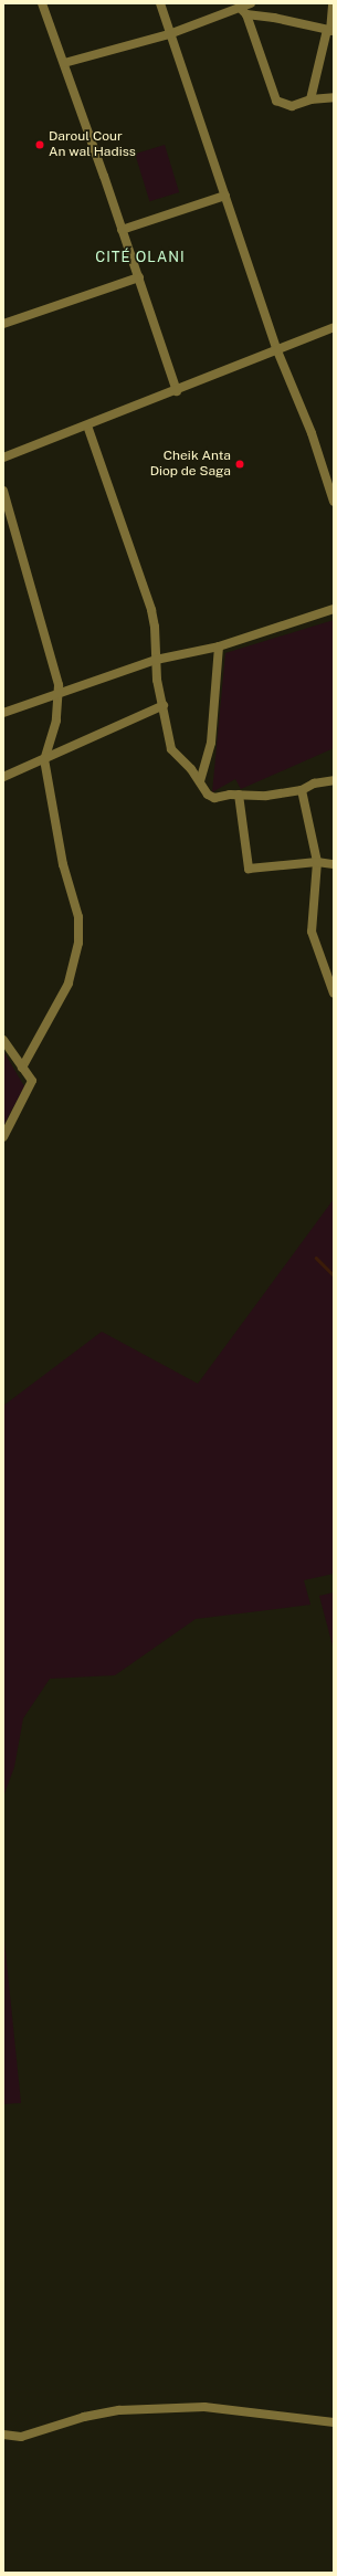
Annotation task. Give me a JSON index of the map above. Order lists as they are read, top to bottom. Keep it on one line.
{"districts":["CITÉ OLANI"],"places":["Daroul Cour An wal Hadiss","Cheik Anta Diop de Saga"]}
